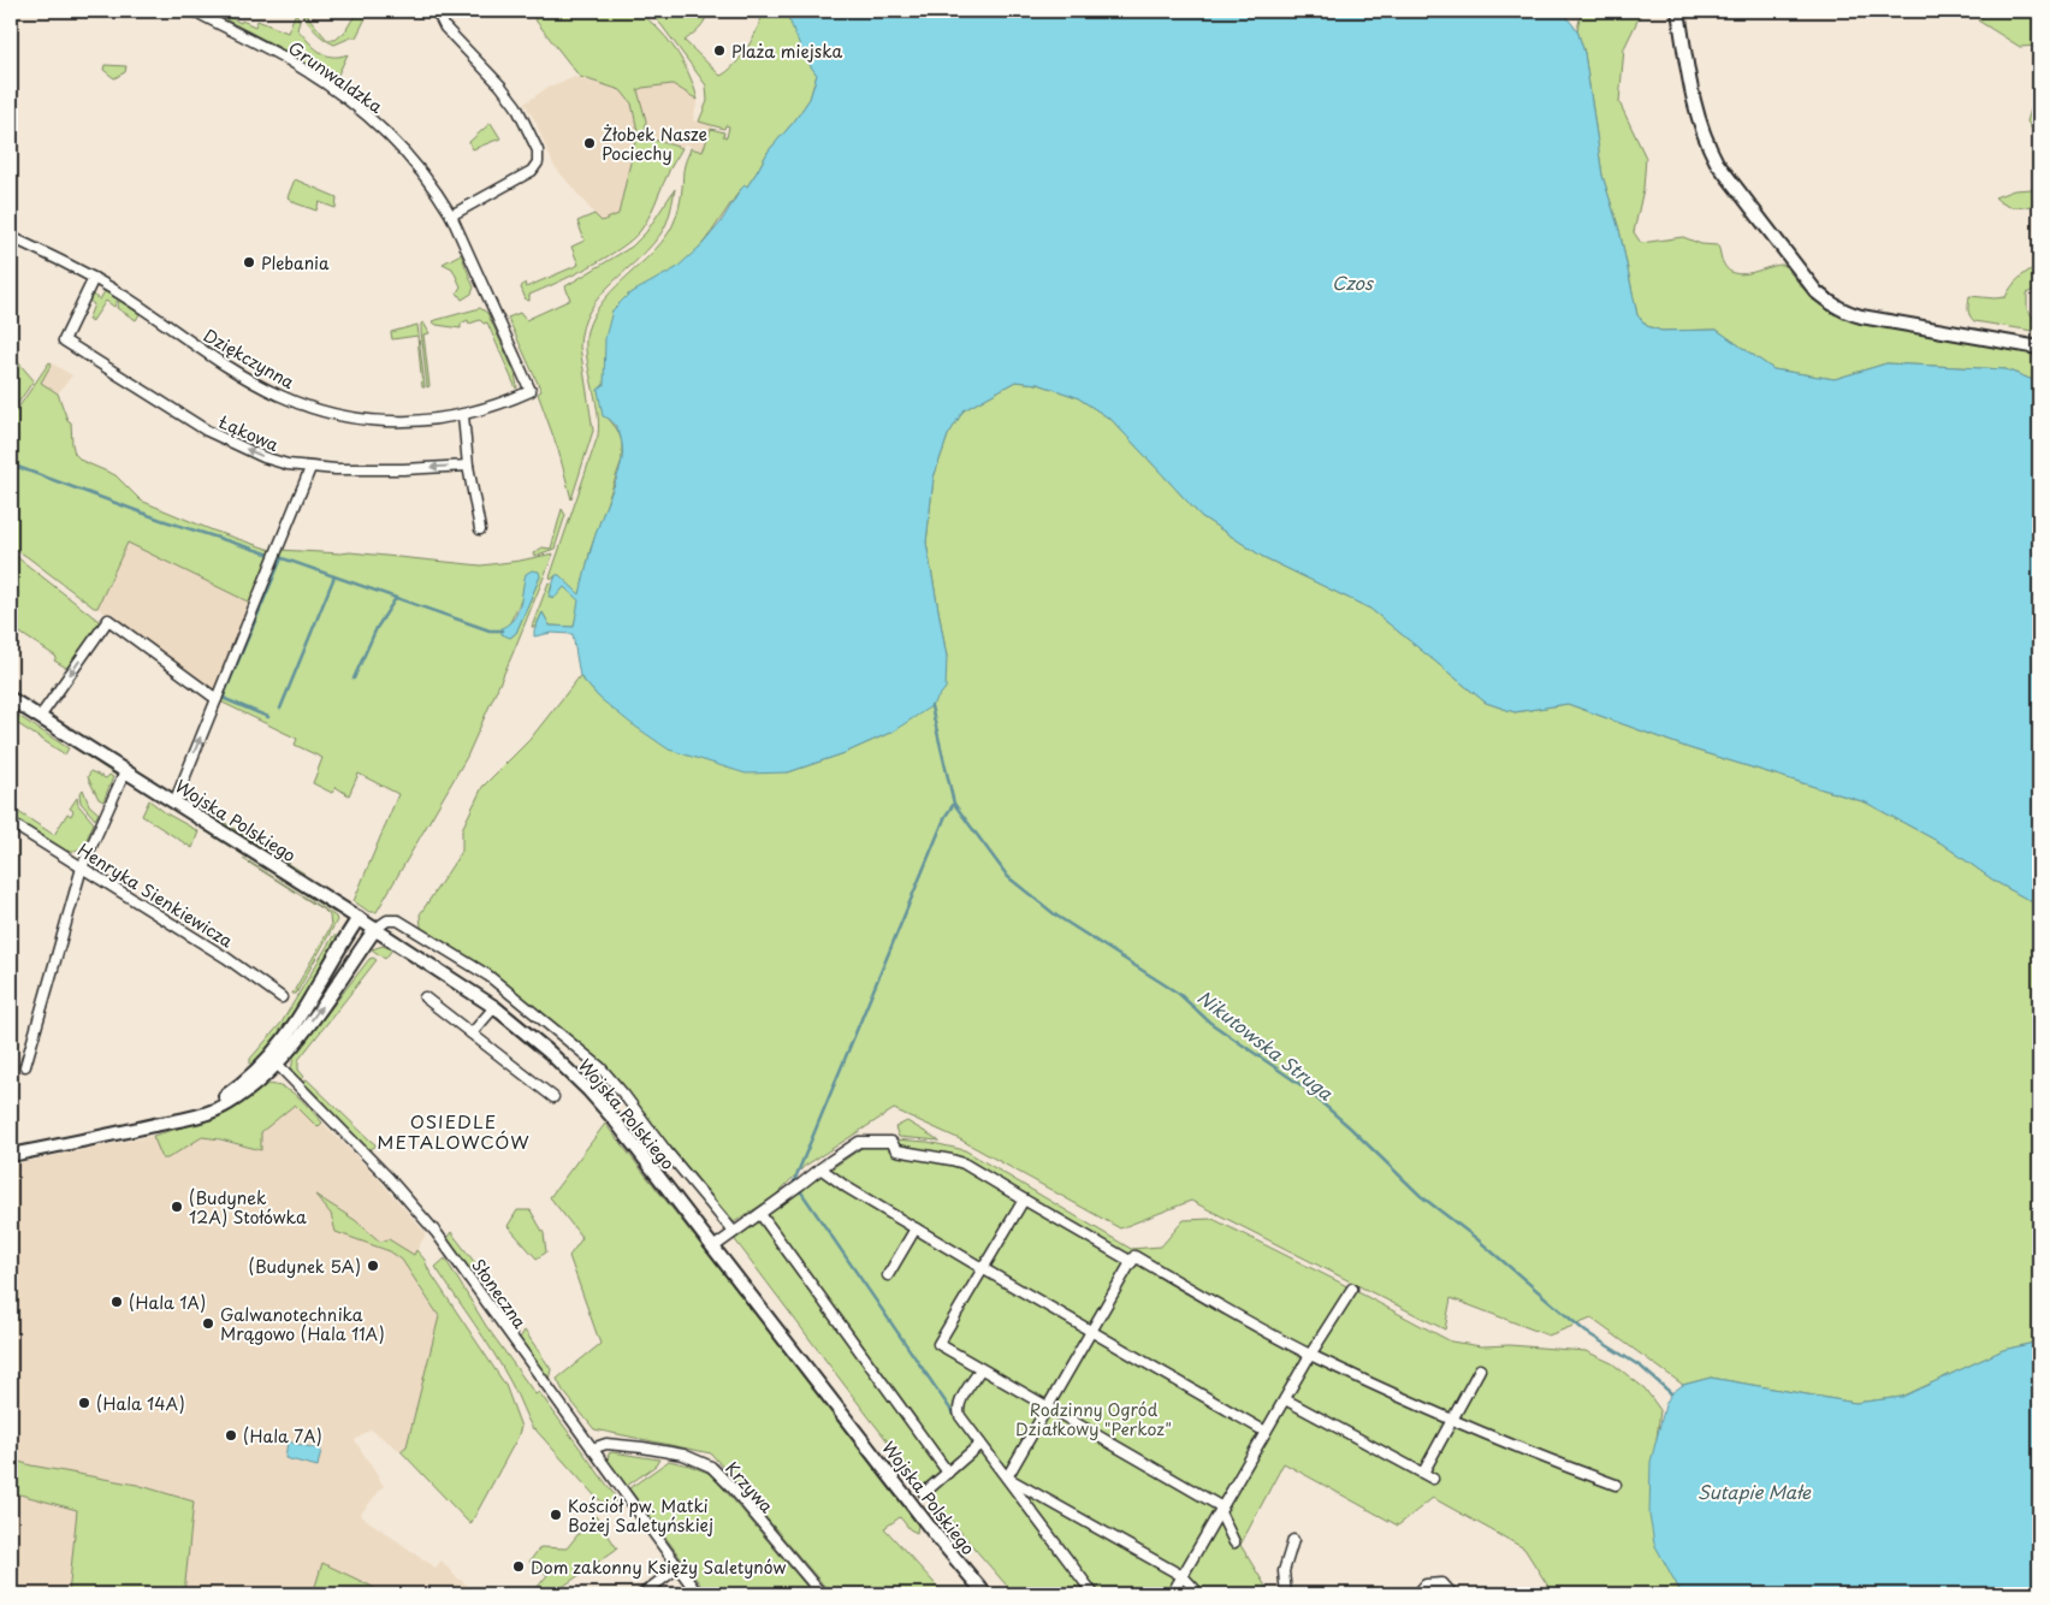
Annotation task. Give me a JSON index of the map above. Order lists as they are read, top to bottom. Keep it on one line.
{"streets":{"street":["Grunwaldzka","Dziękczynna","Łąkowa","Wojska Polskiego","Henryka Sienkiewicza","Słoneczna","Krzywa"]},"crossings":[["Grunwaldzka","Dziękczynna"],["Dziękczynna","Łąkowa"],["Słoneczna","Krzywa"]],"one_way":["Łąkowa"],"districts":["OSIEDLE METALOWCÓW"],"water":["Czos","Nikutowska Struga","Sutapie Małe"],"parks":["Rodzinny Ogród Działkowy \"Perkoz\""],"places":["Plaża miejska","Żłobek Nasze Pociechy","Plebania","(Budynek 12A) Stołówka","(Budynek 5A)","(Hala 1A)","Galwanotechnika Mrągowo (Hala 11A)","(Hala 14A)","(Hala 7A)","Kościół pw. Matki Bożej Saletyńskiej","Dom zakonny Księży Saletynów"]}
